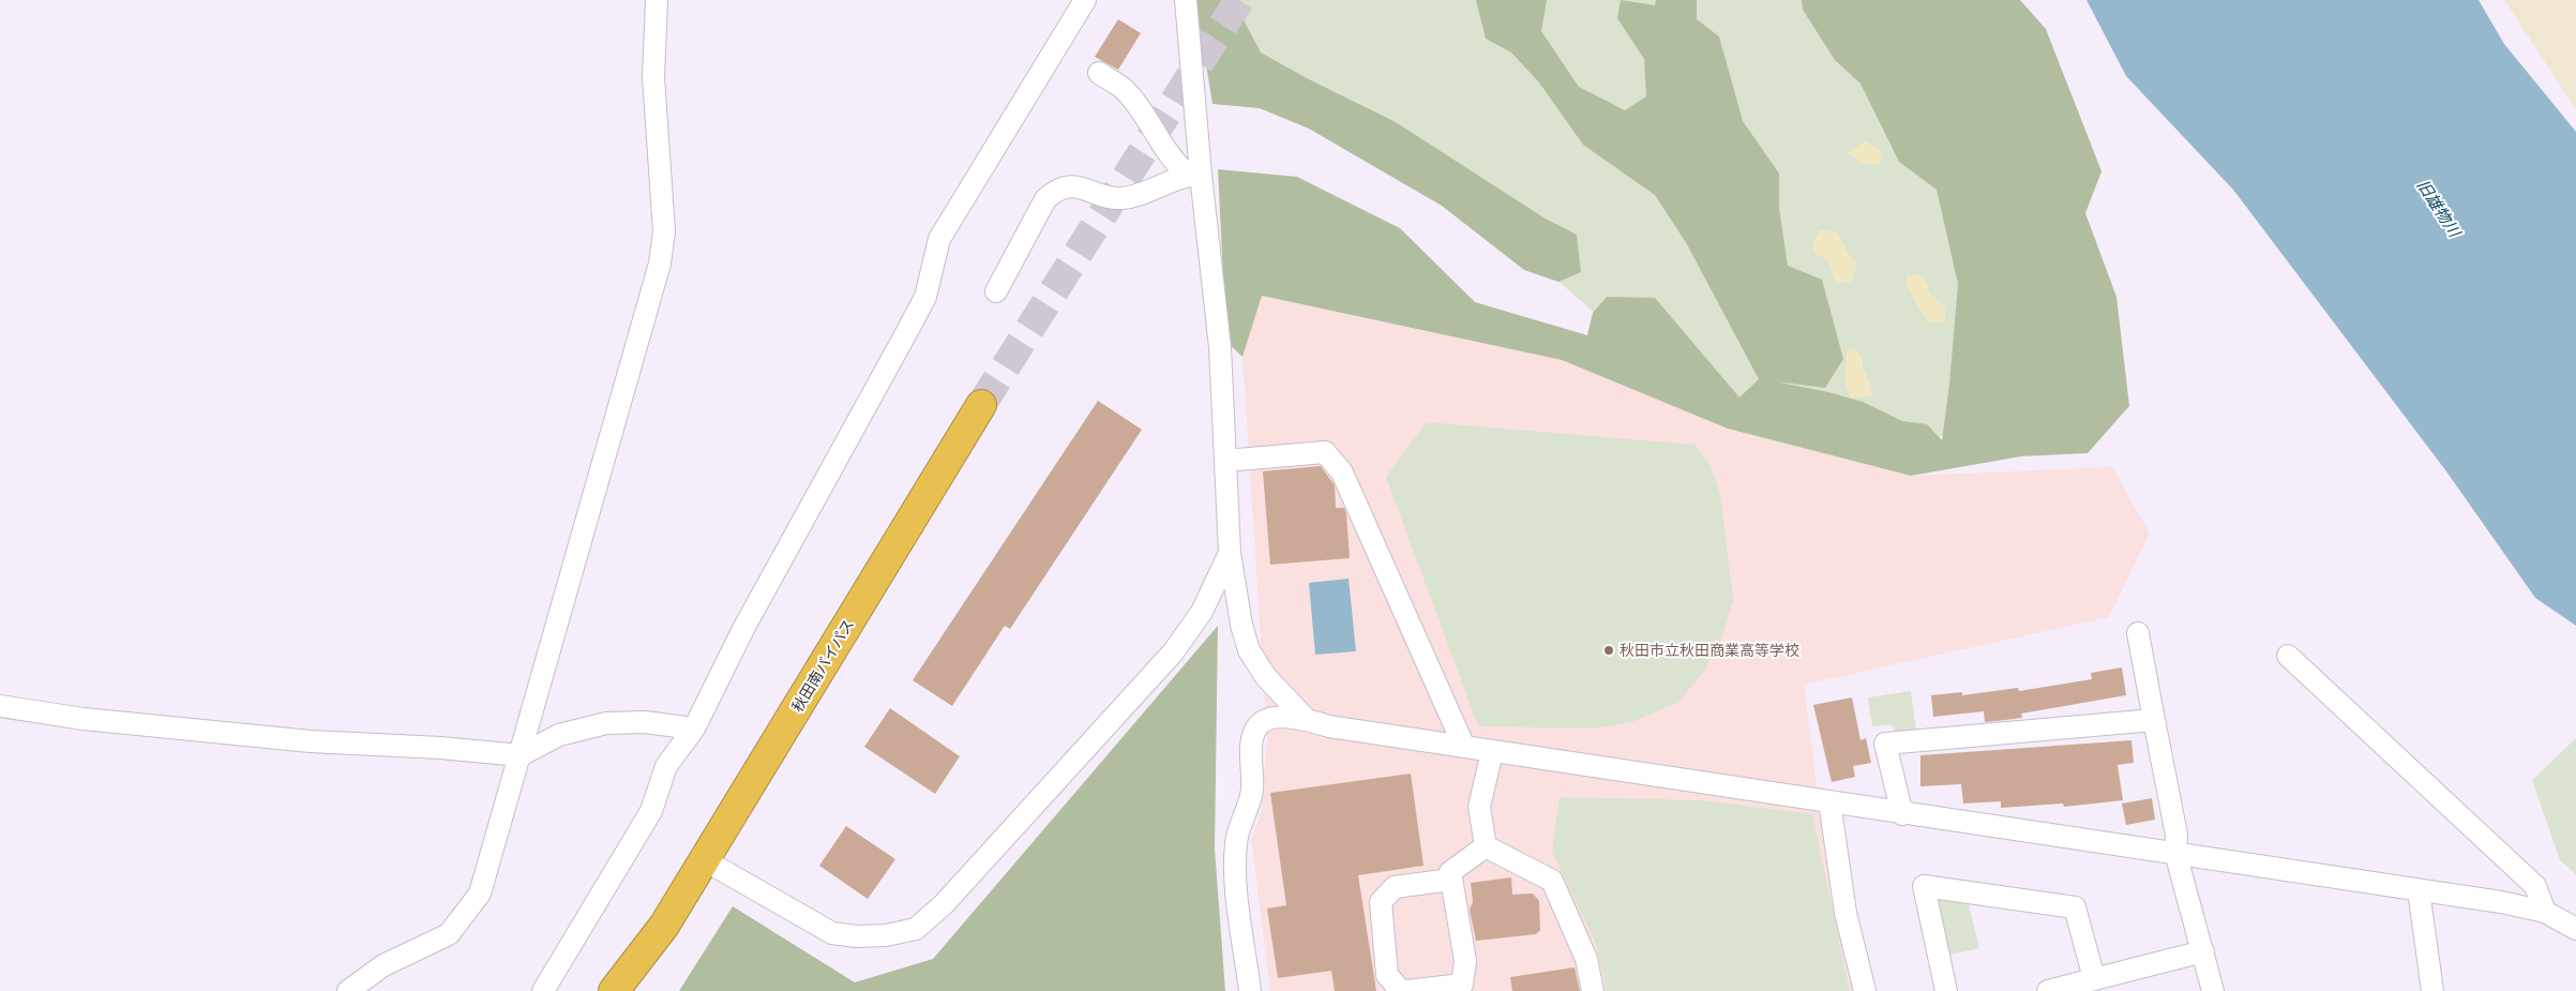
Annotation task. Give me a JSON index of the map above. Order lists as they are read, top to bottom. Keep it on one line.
{"streets":{"highway":["秋田南バイパス"]},"water":["旧雄物川"],"places":["秋田市立秋田商業高等学校"]}
